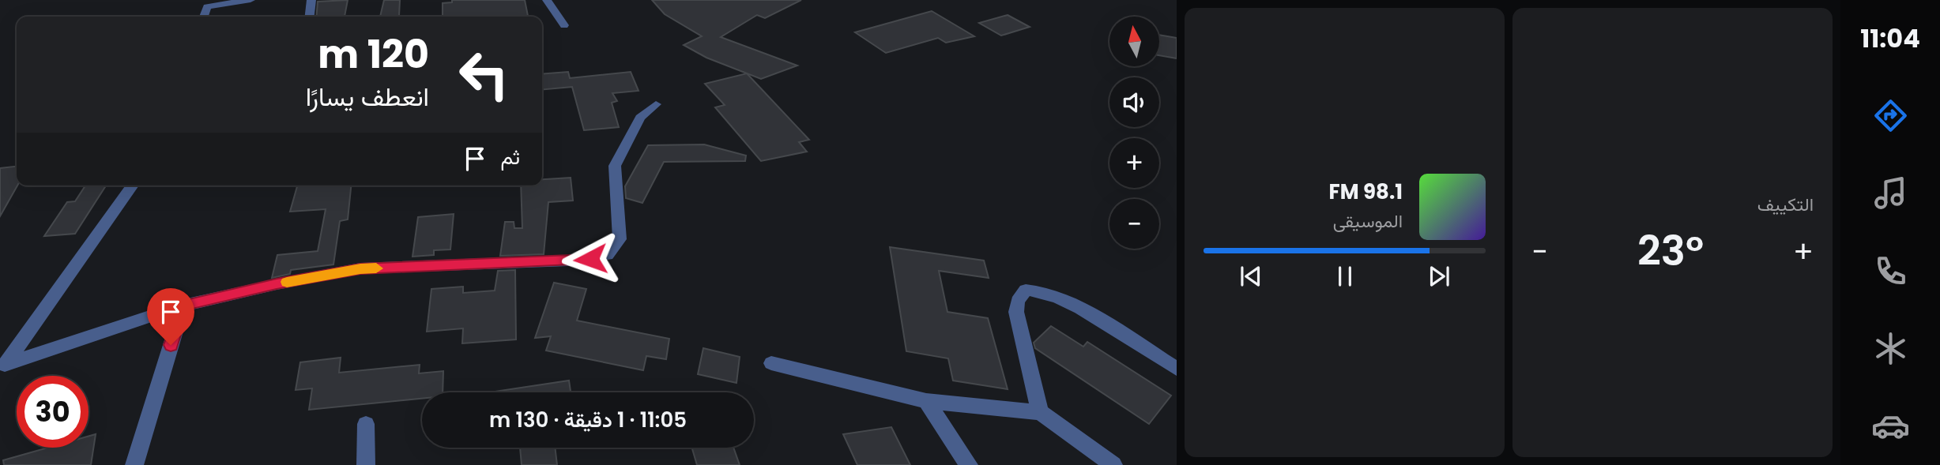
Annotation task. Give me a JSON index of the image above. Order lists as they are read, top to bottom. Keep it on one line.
{"north":"top","page":{"tabs":"11:04","tile":"التكييف","map_buttons":["+","−"],"turn":["120 m","انعطف يسارًا"],"then":"ثم","song":["98.1 FM","الموسيقى"],"heat":["−","23°","+"],"limit":"30","trip":"11:05 · 1 دقيقة · 130 m"}}
